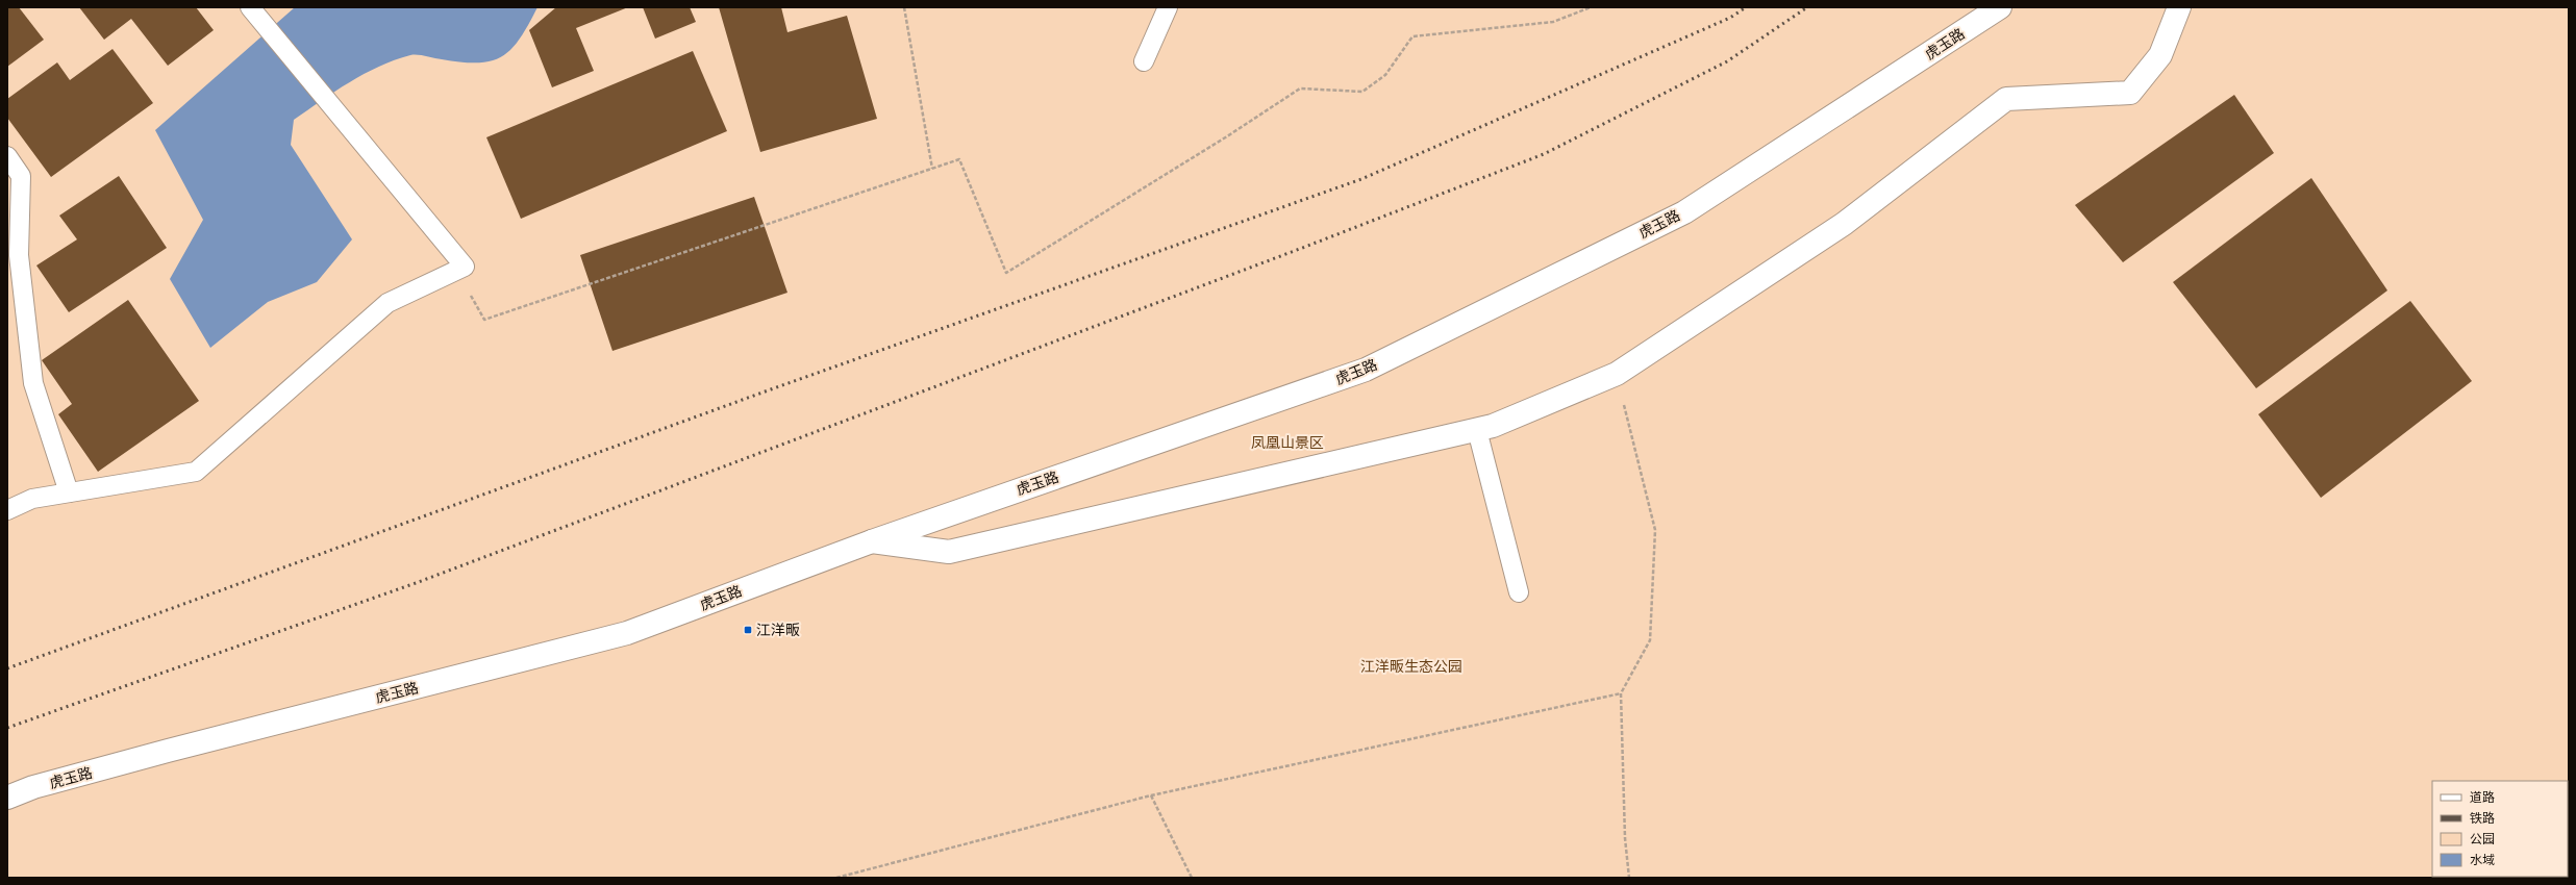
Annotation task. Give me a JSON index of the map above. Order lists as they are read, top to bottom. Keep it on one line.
{"streets":{"street":["虎玉路"]},"parks":["凤凰山景区","江洋畈生态公园"],"places":{"transit":["江洋畈"]},"legend":["道路","铁路","公园","水域"]}
